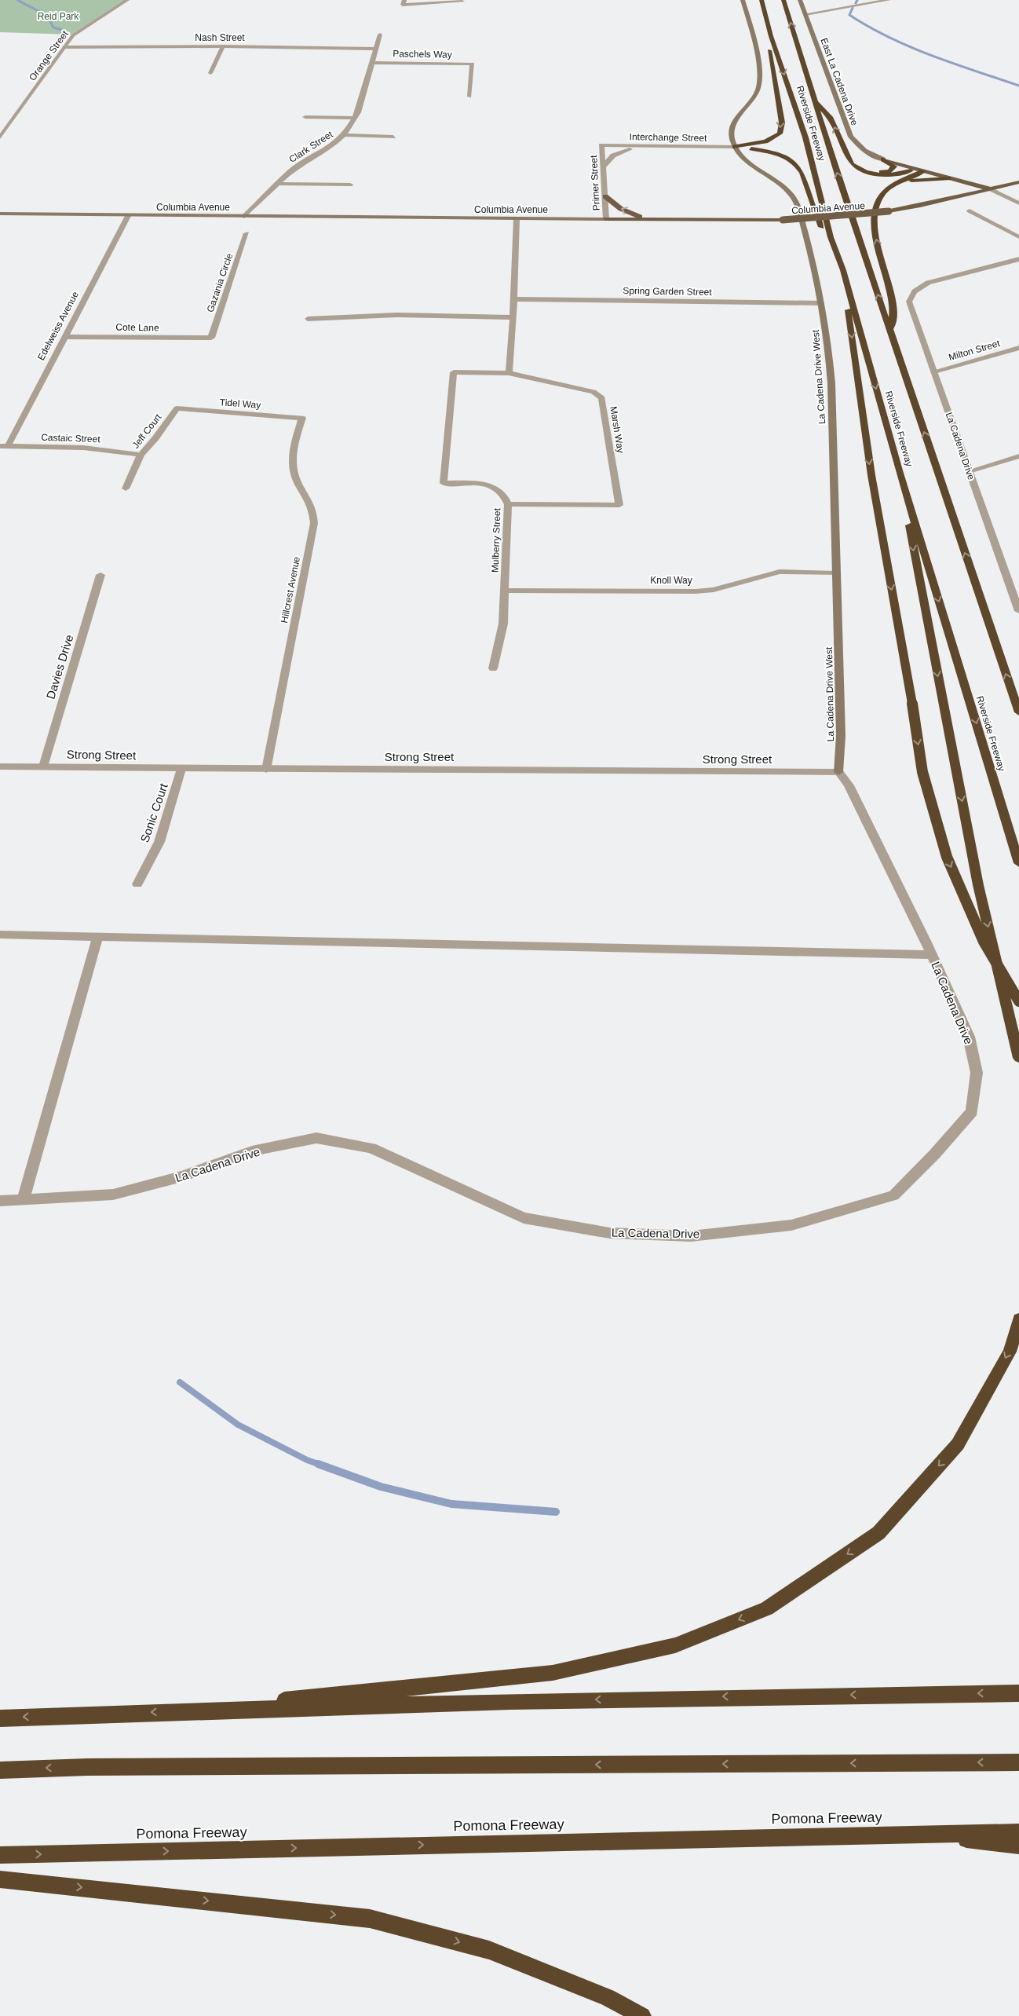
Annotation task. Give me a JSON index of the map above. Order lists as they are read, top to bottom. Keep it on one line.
{"streets":{"highway":["Riverside Freeway","Pomona Freeway"],"main road":["East La Cadena Drive","Columbia Avenue","La Cadena Drive West"],"street":["Nash Street","Paschels Way","Orange Street","Interchange Street","Clark Street","Primer Street","Gazania Circle","Spring Garden Street","Edelweiss Avenue","Cote Lane","Milton Street","Tidel Way","Marsh Way","Jeff Court","Castaic Street","La Cadena Drive","Mulberry Street","Knoll Way","Hillcrest Avenue","Davies Drive","Strong Street","Sonic Court"]},"crossings":[["Nash Street","Orange Street"],["Nash Street","Clark Street"],["Paschels Way","Clark Street"],["East La Cadena Drive","Columbia Avenue"],["Interchange Street","Primer Street"],["Interchange Street","La Cadena Drive West"],["Clark Street","Columbia Avenue"],["Primer Street","Columbia Avenue"],["Columbia Avenue","Edelweiss Avenue"],["Gazania Circle","Cote Lane"],["Spring Garden Street","La Cadena Drive West"],["Edelweiss Avenue","Cote Lane"],["Edelweiss Avenue","Castaic Street"],["Milton Street","La Cadena Drive"],["La Cadena Drive West","La Cadena Drive"],["La Cadena Drive West","Knoll Way"],["La Cadena Drive West","Strong Street"],["Tidel Way","Jeff Court"],["Tidel Way","Hillcrest Avenue"],["Marsh Way","Mulberry Street"],["Jeff Court","Castaic Street"],["La Cadena Drive","Strong Street"],["Mulberry Street","Knoll Way"],["Hillcrest Avenue","Strong Street"],["Davies Drive","Strong Street"],["Strong Street","Sonic Court"]],"parks":["Reid Park"]}
